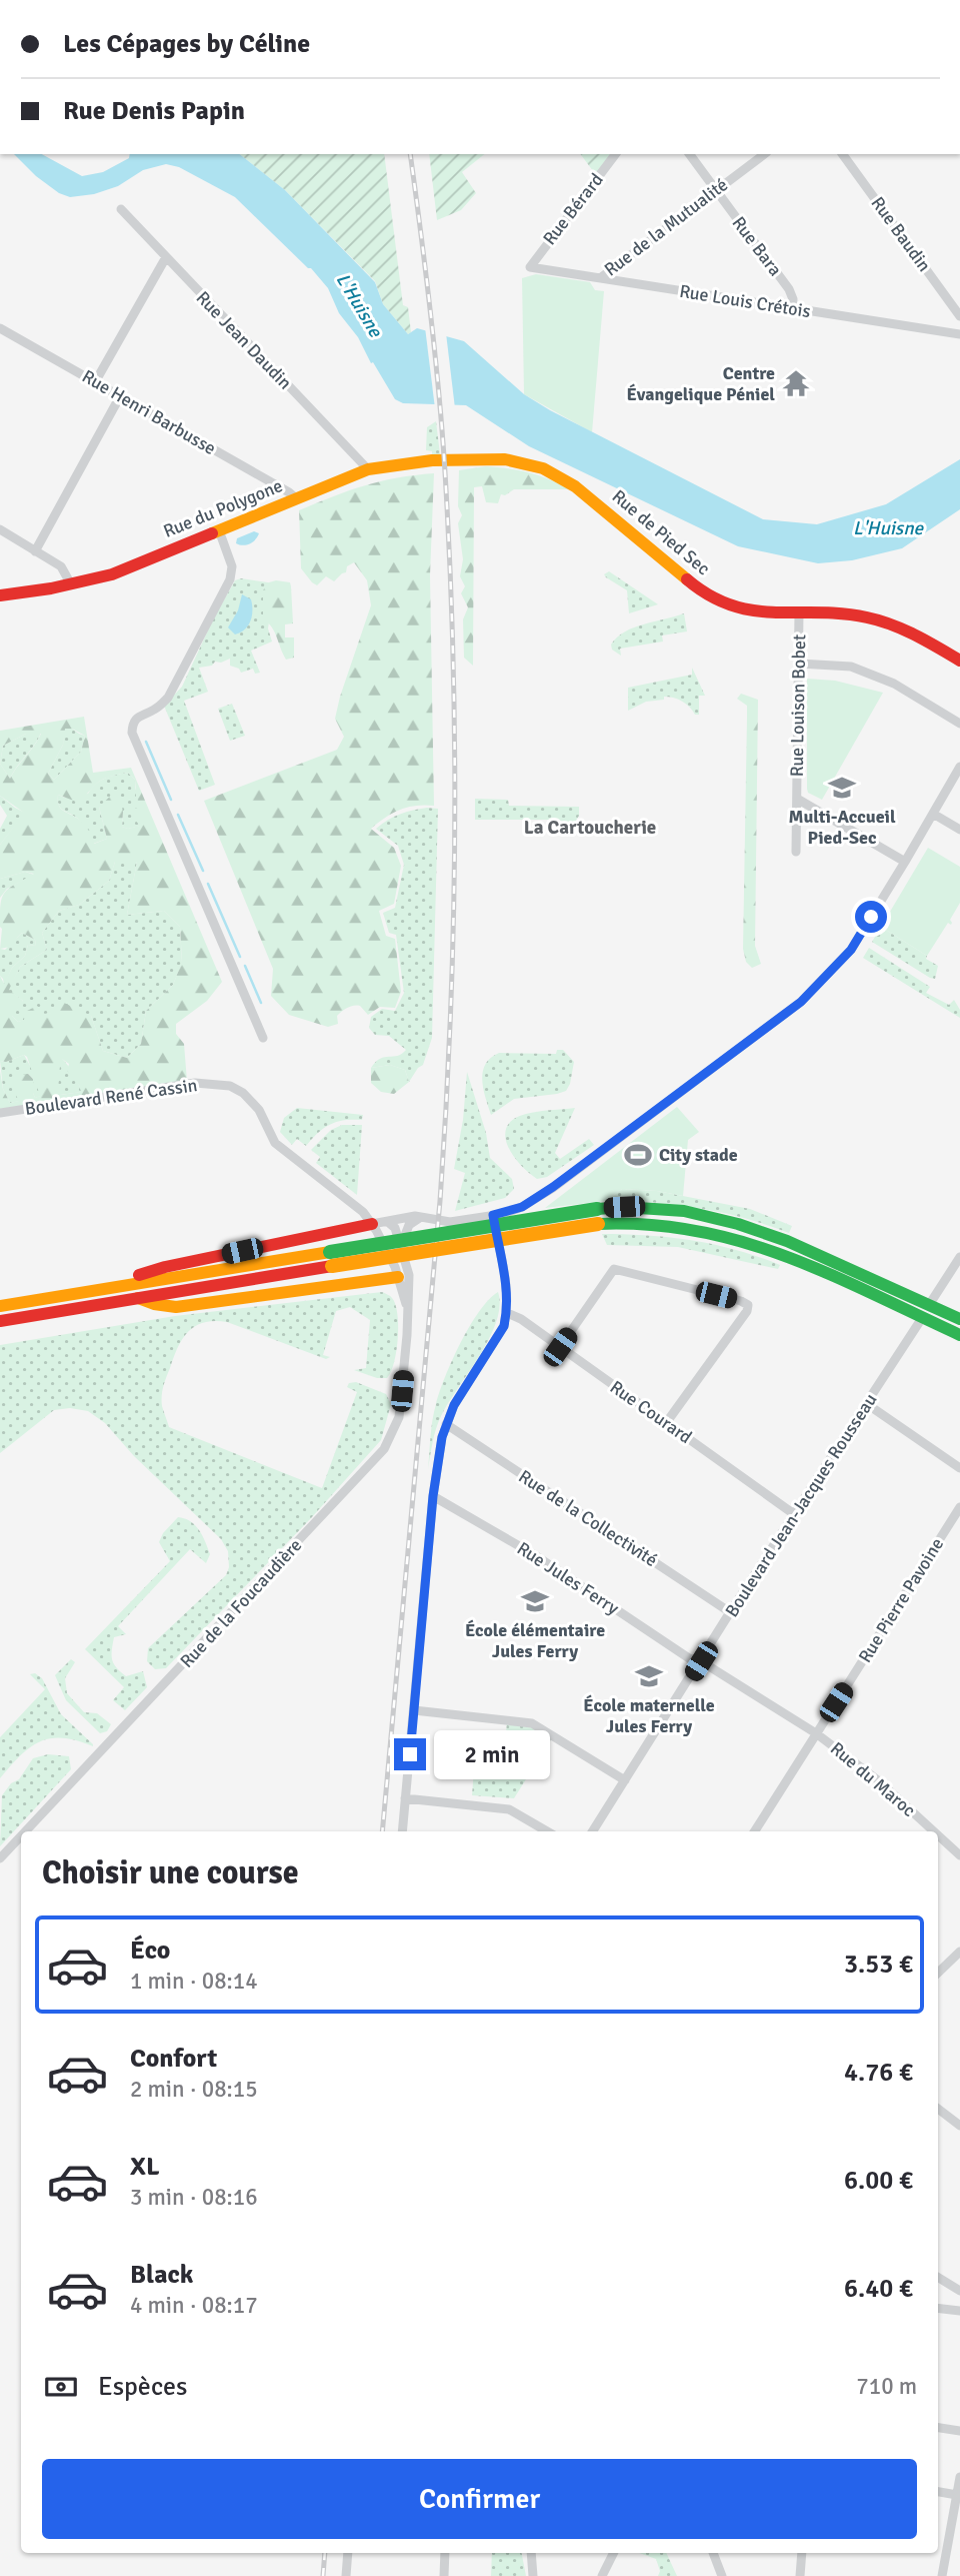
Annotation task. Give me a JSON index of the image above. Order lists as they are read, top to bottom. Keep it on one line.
{"streets":{"main road":["Rue du Polygone","Rue de Pied Sec"],"street":["Rue Bérard","Rue de la Mutualité","Rue Baudin","Rue Bara","Rue Louis Crétois","Rue Jean Daudin","Rue Henri Barbusse","Rue Louison Bobet","Boulevard René Cassin","Rue Courard","Boulevard Jean-Jacques Rousseau","Rue de la Collectivité","Rue Jules Ferry","Rue Pierre Pavoine","Rue de la Foucaudière","Rue du Maroc"]},"crossings":[["Rue Bérard","Rue Louis Crétois"],["Rue de la Mutualité","Rue Bara"],["Rue de la Mutualité","Rue Louis Crétois"],["Rue Bara","Rue Louis Crétois"],["Rue Jean Daudin","Rue du Polygone"],["Rue Henri Barbusse","Rue du Polygone"],["Rue du Polygone","Rue de Pied Sec"],["Rue de Pied Sec","Rue Louison Bobet"],["Boulevard René Cassin","Rue de la Foucaudière"],["Rue Courard","Boulevard Jean-Jacques Rousseau"],["Boulevard Jean-Jacques Rousseau","Rue de la Collectivité"],["Boulevard Jean-Jacques Rousseau","Rue Jules Ferry"],["Rue Jules Ferry","Rue Pierre Pavoine"],["Rue Jules Ferry","Rue du Maroc"],["Rue Pierre Pavoine","Rue du Maroc"]],"districts":["La Cartoucherie"],"water":["L'Huisne"],"places":{"temple":["Centre Évangelique Péniel"],"school or university":["Multi-Accueil Pied-Sec","École élémentaire Jules Ferry","École maternelle Jules Ferry"],"sports":["City stade"]},"page":{"banner":["Les Cépages by Céline","Rue Denis Papin"],"bubble":"2 min","heading":"Choisir une course","list":[{"name":"Éco","note":"1 min · 08:14","value":"3.53 €"},{"name":"Confort","note":"2 min · 08:15","value":"4.76 €"},{"name":"XL","note":"3 min · 08:16","value":"6.00 €"},{"name":"Black","note":"4 min · 08:17","value":"6.40 €"}],"pay":["Espèces","710 m"],"buttons":"Confirmer"}}
